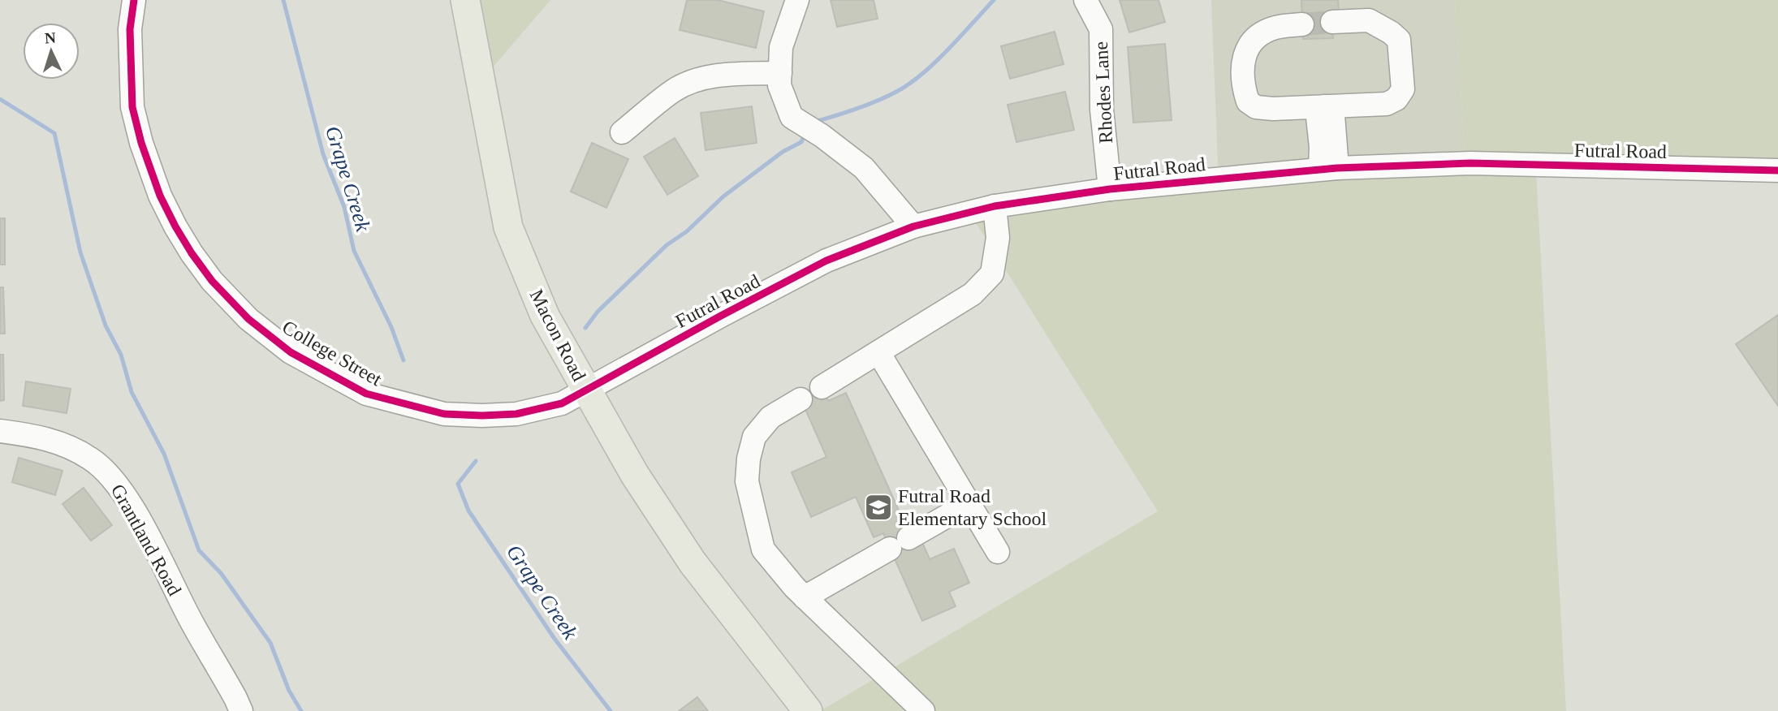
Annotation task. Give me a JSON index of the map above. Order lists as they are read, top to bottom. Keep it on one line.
{"streets":{"main road":["Macon Road"],"street":["Rhodes Lane","Futral Road","College Street","Grantland Road"]},"crossings":[["Rhodes Lane","Futral Road"],["Futral Road","Macon Road"],["Futral Road","College Street"],["Macon Road","College Street"]],"water":["Grape Creek"],"places":{"school or university":["Futral Road Elementary School"]},"north":"top"}
